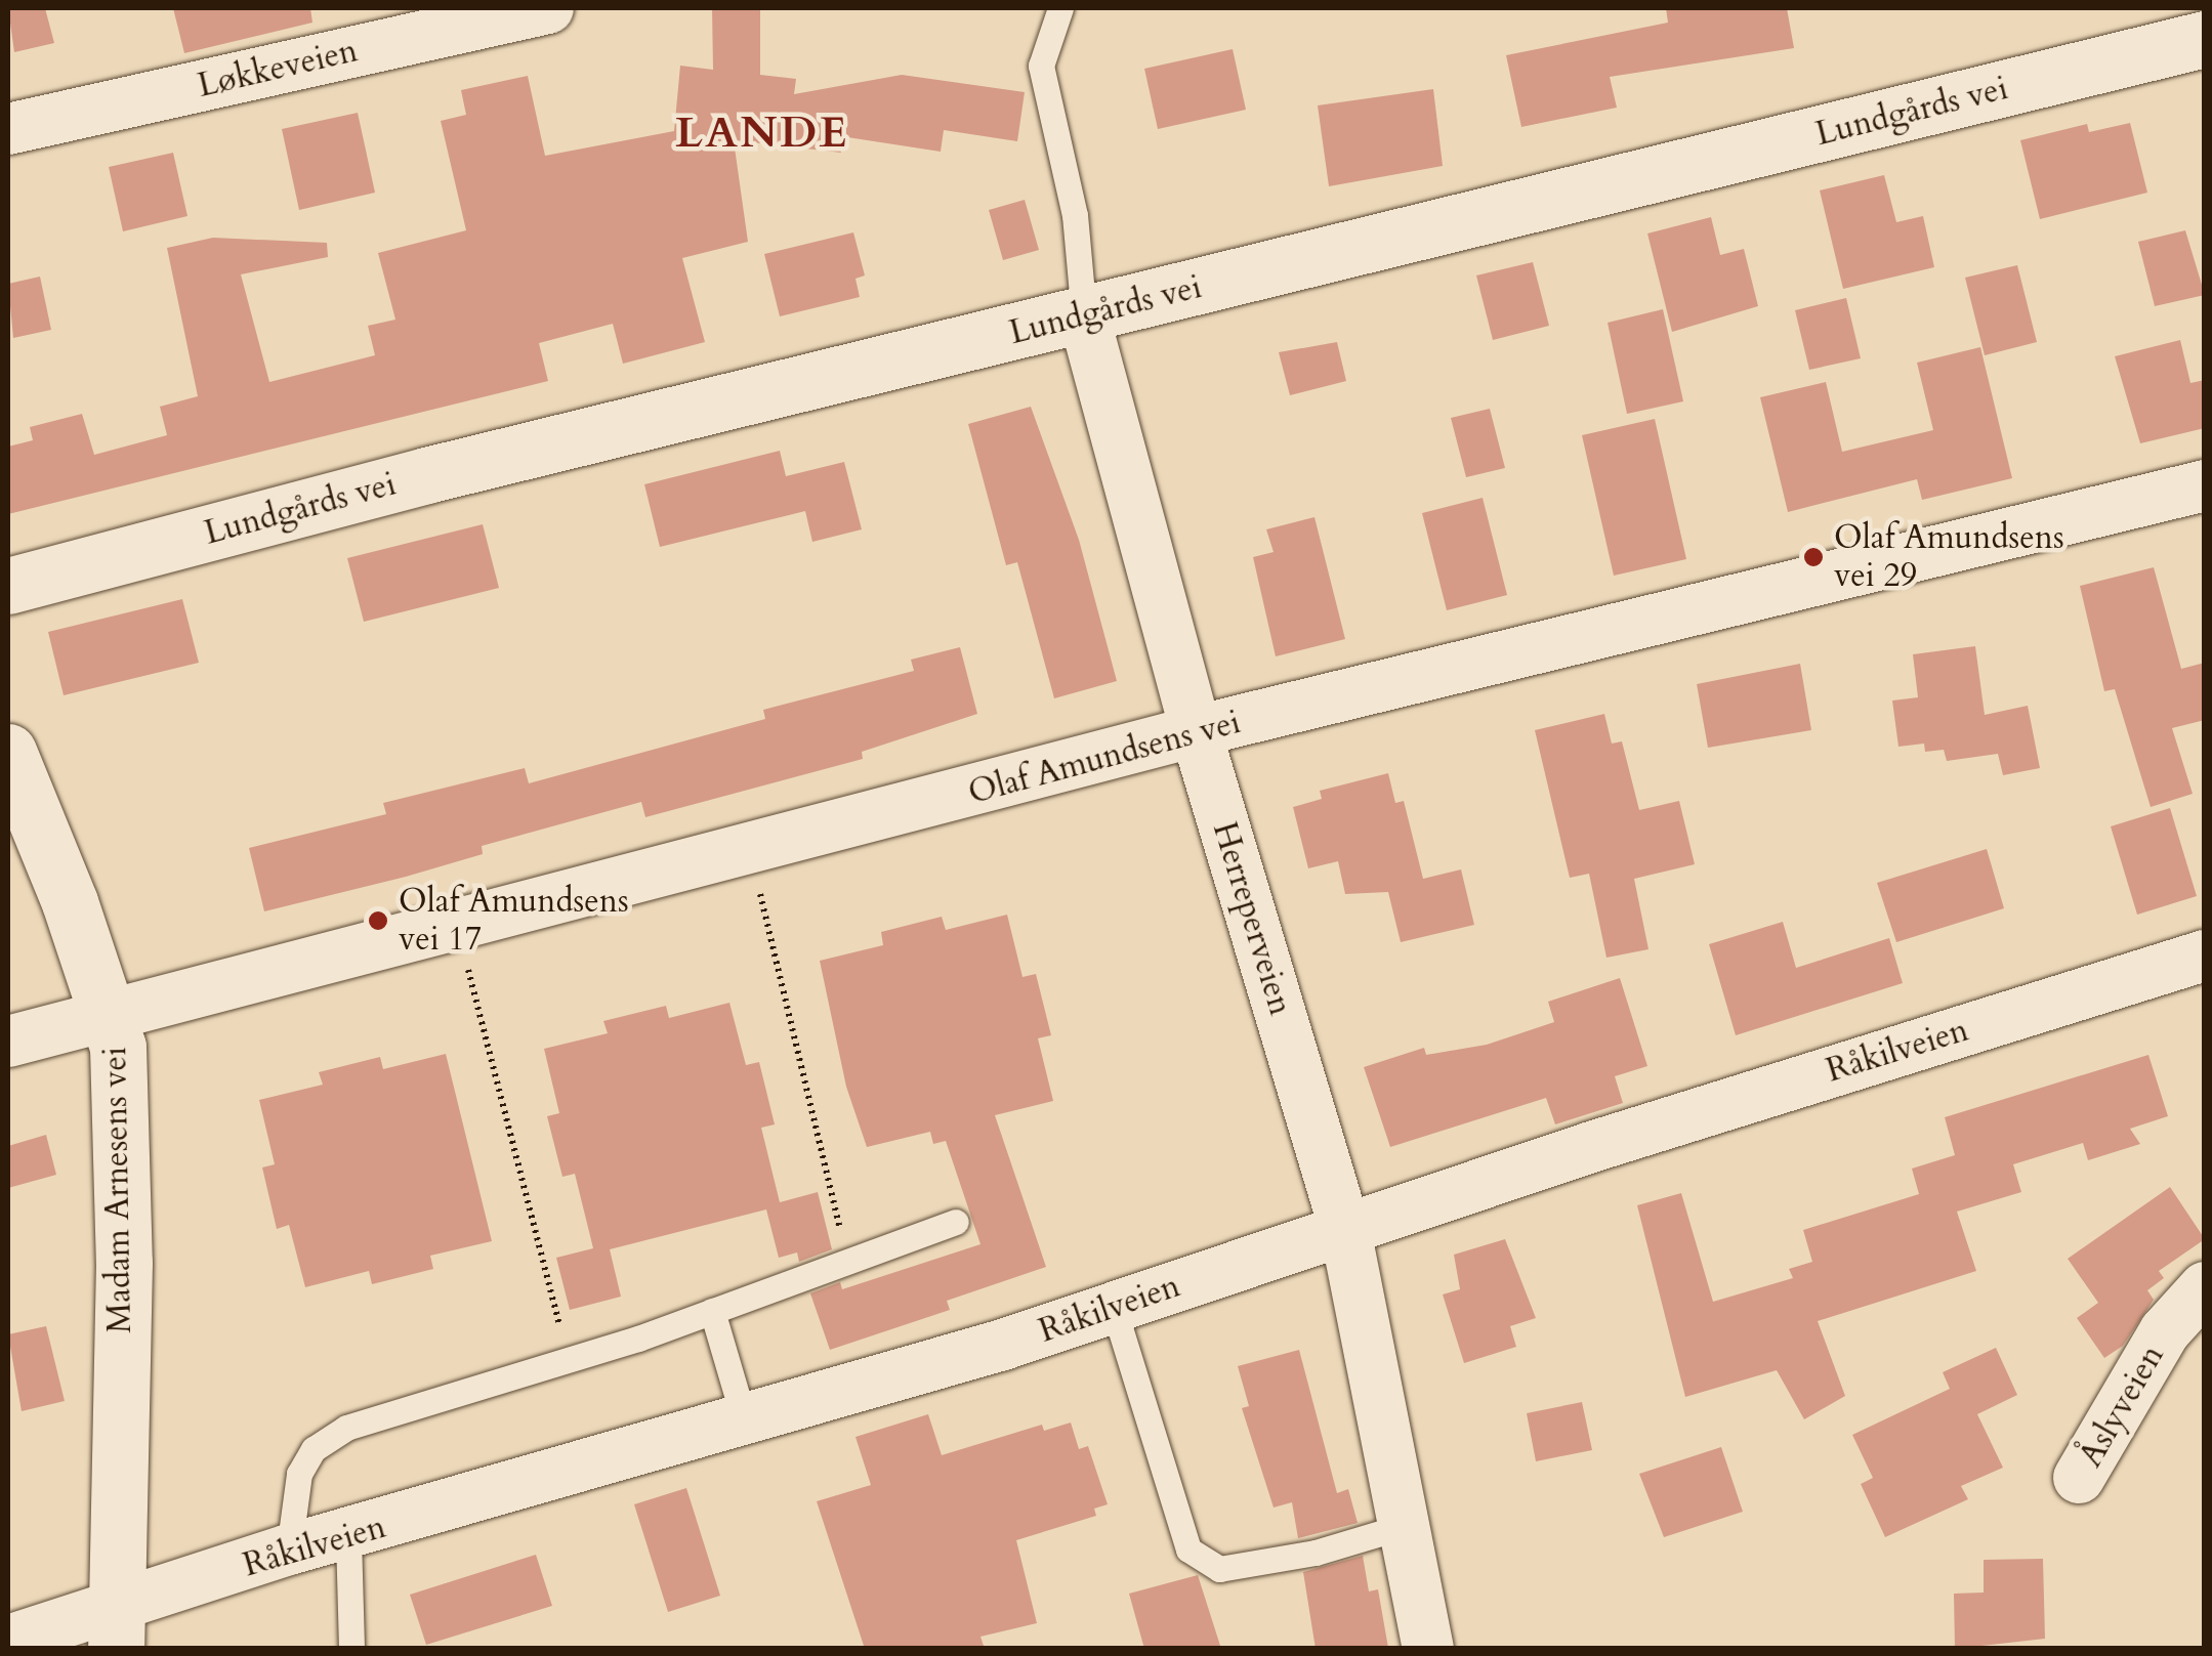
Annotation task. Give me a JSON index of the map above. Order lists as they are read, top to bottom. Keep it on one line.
{"streets":{"street":["Løkkeveien","Lundgårds vei","Olaf Amundsens vei","Herreperveien","Råkilveien","Madam Arnesens vei","Åslyveien"]},"crossings":[["Lundgårds vei","Herreperveien"],["Olaf Amundsens vei","Herreperveien"],["Olaf Amundsens vei","Madam Arnesens vei"],["Herreperveien","Råkilveien"],["Råkilveien","Madam Arnesens vei"]],"districts":["LANDE"],"places":["Olaf Amundsens vei 29","Olaf Amundsens vei 17"]}
